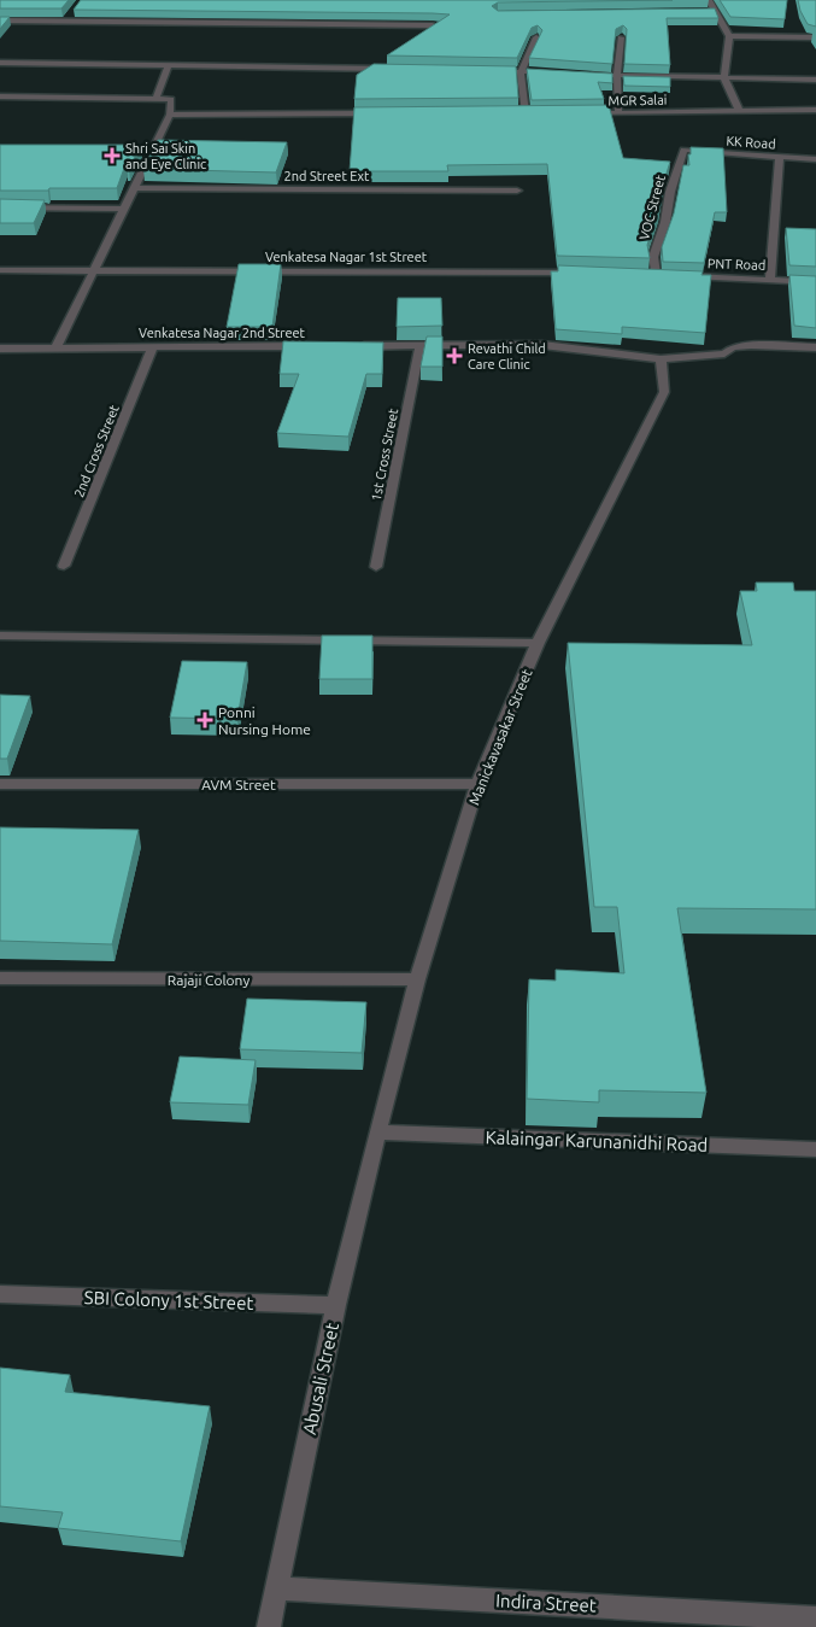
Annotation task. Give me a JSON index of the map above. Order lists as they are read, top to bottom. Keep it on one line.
{"streets":{"street":["MGR Salai","KK Road","2nd Street Ext","VOC Street","Venkatesa Nagar 1st Street","PNT Road","Venkatesa Nagar 2nd Street","2nd Cross Street","1st Cross Street","Manickavasakar Street","AVM Street","Rajaji Colony","Kalaingar Karunanidhi Road","SBI Colony 1st Street","Abusali Street","Indira Street"]},"crossings":[["KK Road","VOC Street"],["Venkatesa Nagar 2nd Street","2nd Cross Street"],["Manickavasakar Street","AVM Street"],["Manickavasakar Street","Rajaji Colony"],["Manickavasakar Street","Kalaingar Karunanidhi Road"],["Manickavasakar Street","Abusali Street"],["Kalaingar Karunanidhi Road","Abusali Street"],["SBI Colony 1st Street","Abusali Street"],["Abusali Street","Indira Street"]],"places":{"health":["Shri Sai Skin and Eye Clinic","Revathi Child Care Clinic","Ponni Nursing Home"]}}
